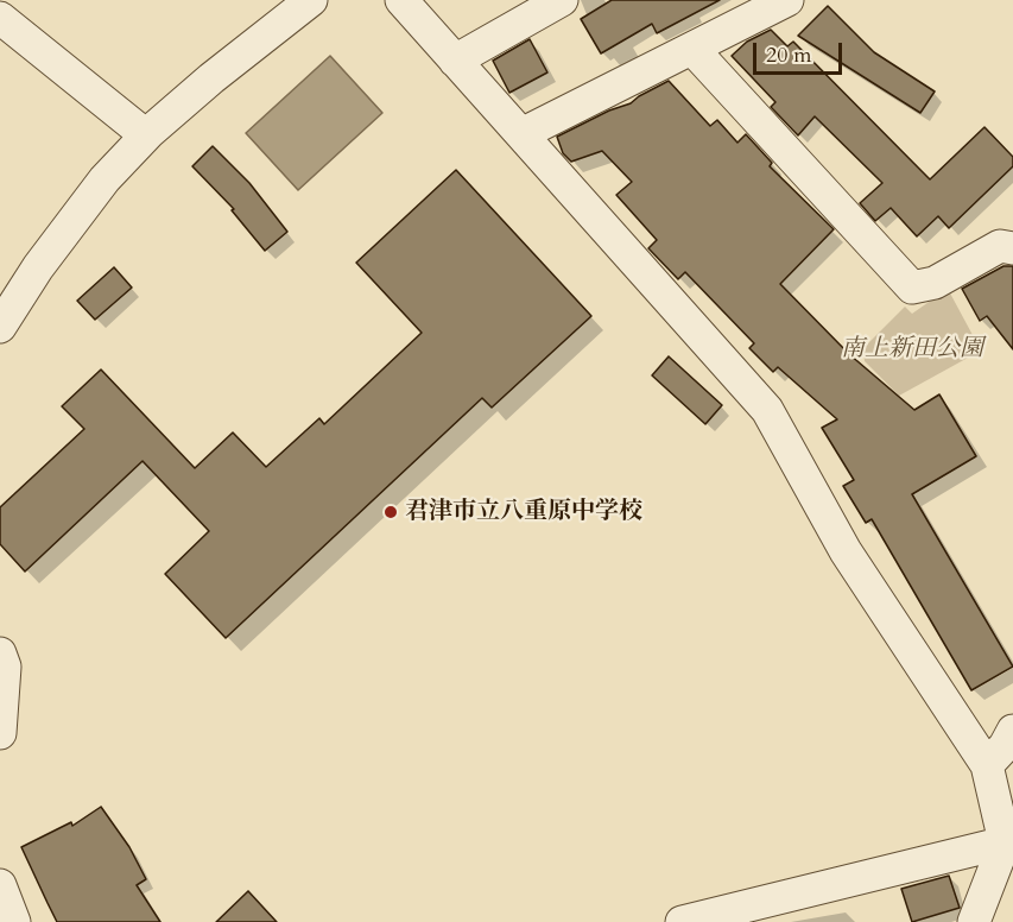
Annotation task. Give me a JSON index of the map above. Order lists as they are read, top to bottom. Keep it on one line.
{"parks":["南上新田公園"],"places":["君津市立八重原中学校"],"scale_bar":"20 m"}
